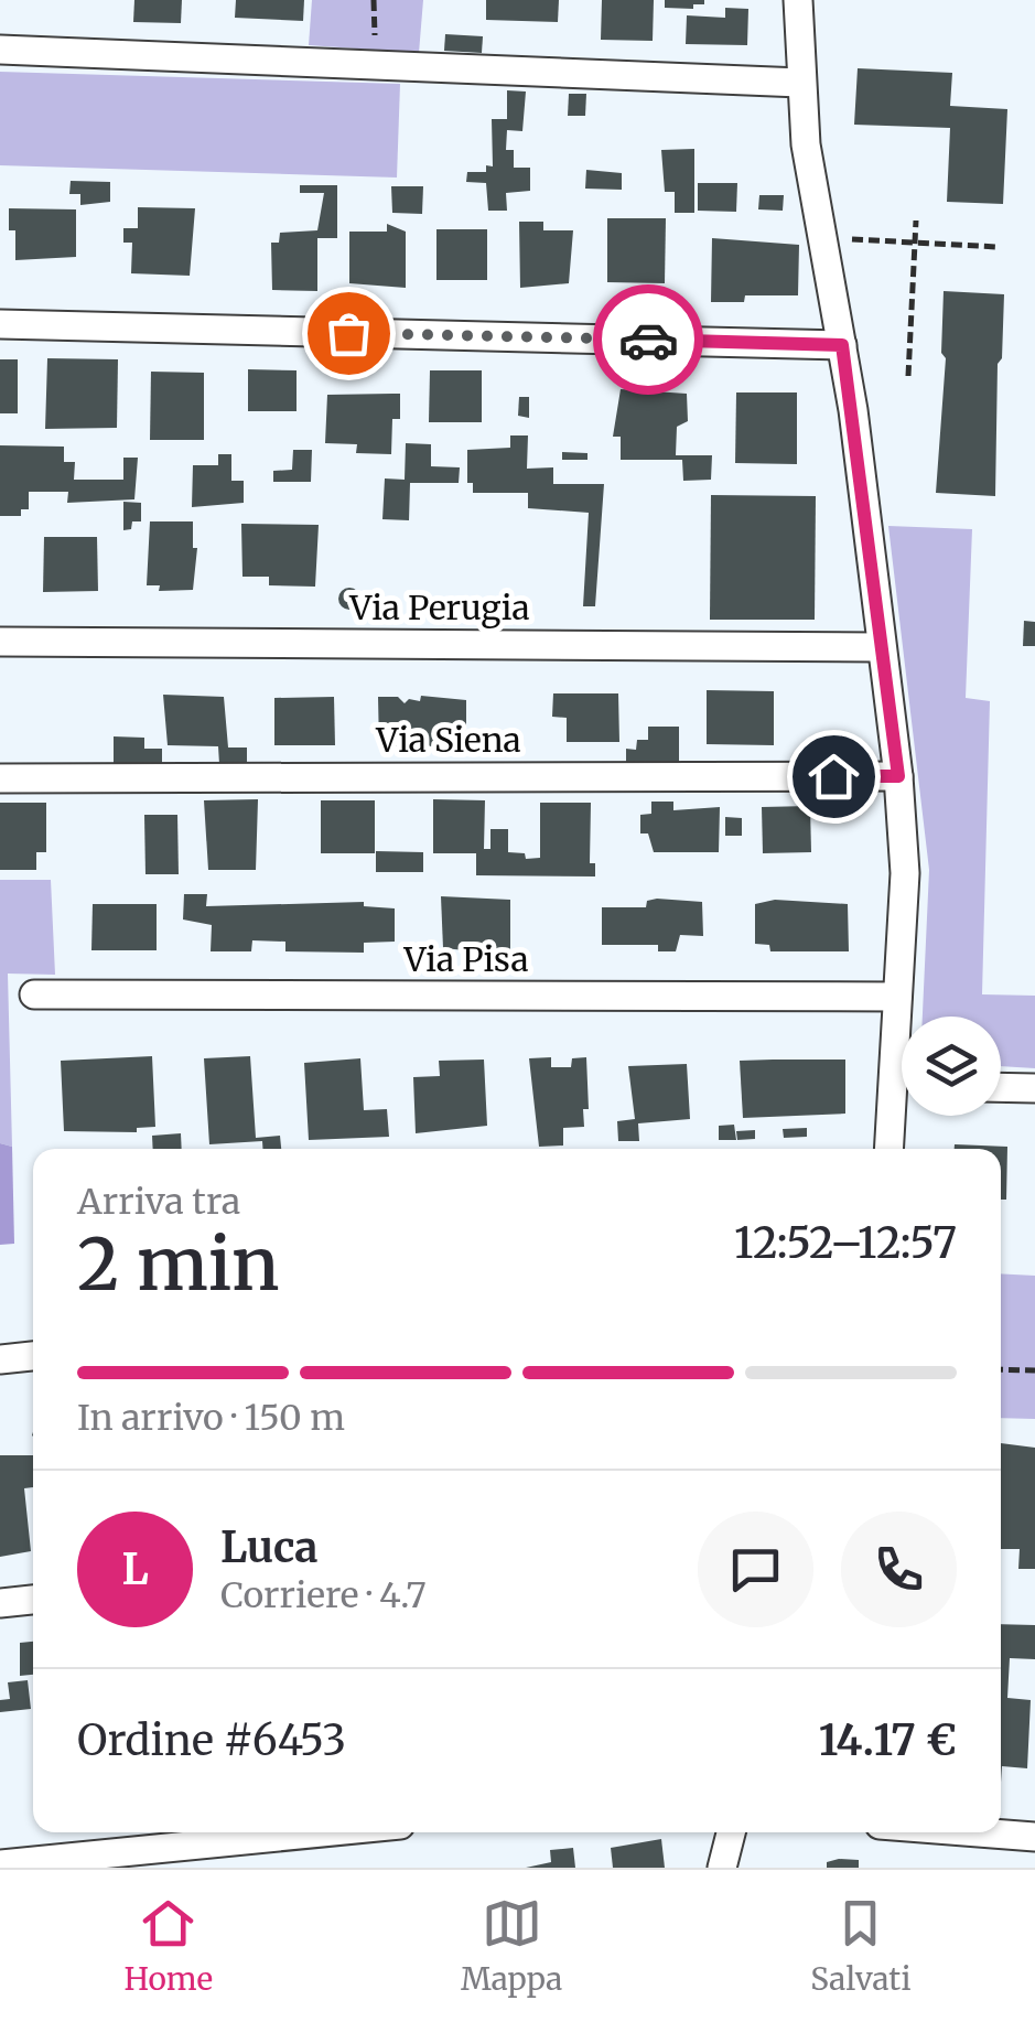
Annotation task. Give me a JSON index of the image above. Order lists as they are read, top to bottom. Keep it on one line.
{"streets":{"street":["Via Perugia","Via Siena","Via Pisa"]},"page":{"heading":["2 min","Arriva tra","12:52–12:57"],"panel":["Luca","Corriere · 4.7","Ordine #6453","14.17 €"],"bar":"In arrivo · 150 m","round":"L","tabs":["Home","Mappa","Salvati"]}}
